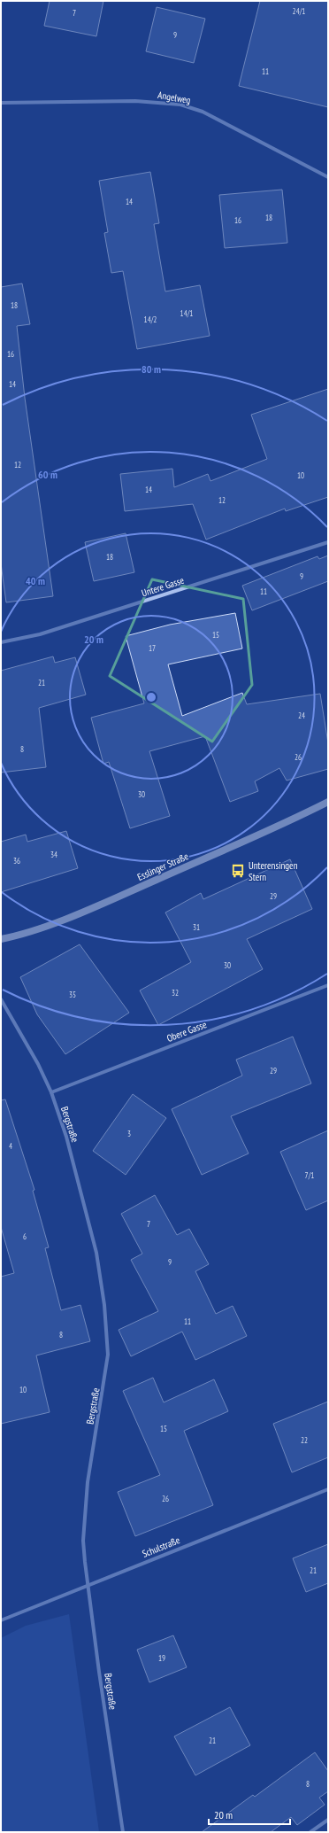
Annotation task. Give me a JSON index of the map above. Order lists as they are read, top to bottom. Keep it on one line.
{"streets":{"street":["Angelweg","Untere Gasse","Esslinger Straße","Obere Gasse","Bergstraße","Schulstraße"]},"crossings":[["Obere Gasse","Bergstraße"],["Bergstraße","Schulstraße"]],"places":{"bus stop":["Unterensingen Stern"]},"house_numbers":["24/1","7","9","11","14","18","16","18","14/1","14/2","16","14","12","10","14","12","18","9","11","15","17","21","24","8","26","30","34","36","29","31","30","32","35","29","3","4","7/1","7","6","9","11","8","10","15","22","26","21","19","21","8"],"scale_bar":"20 m","rings":["80 m","60 m","40 m","20 m"]}
